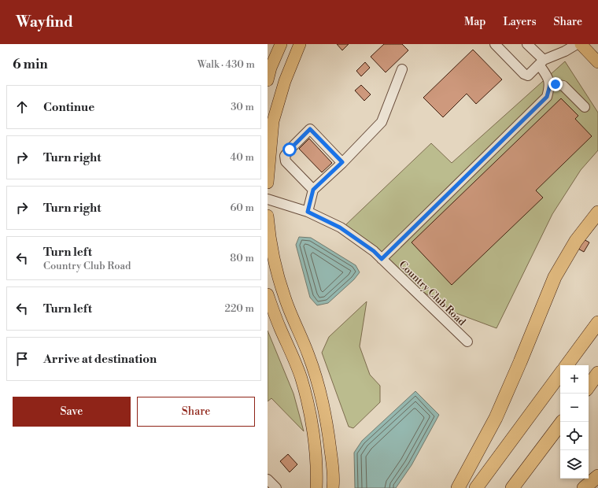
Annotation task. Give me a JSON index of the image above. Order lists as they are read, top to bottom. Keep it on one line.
{"streets":{"street":["Country Club Road"]},"page":{"header":"Wayfind","nav":["Map","Layers","Share"],"heading":["6 min","Walk · 430 m"],"list":[["Continue","30 m"],["Turn right","40 m"],["Turn right","60 m"],["Turn left","Country Club Road","80 m"],["Turn left","220 m"],"Arrive at destination"],"map_buttons":["+","−"],"buttons":["Save","Share"]}}
